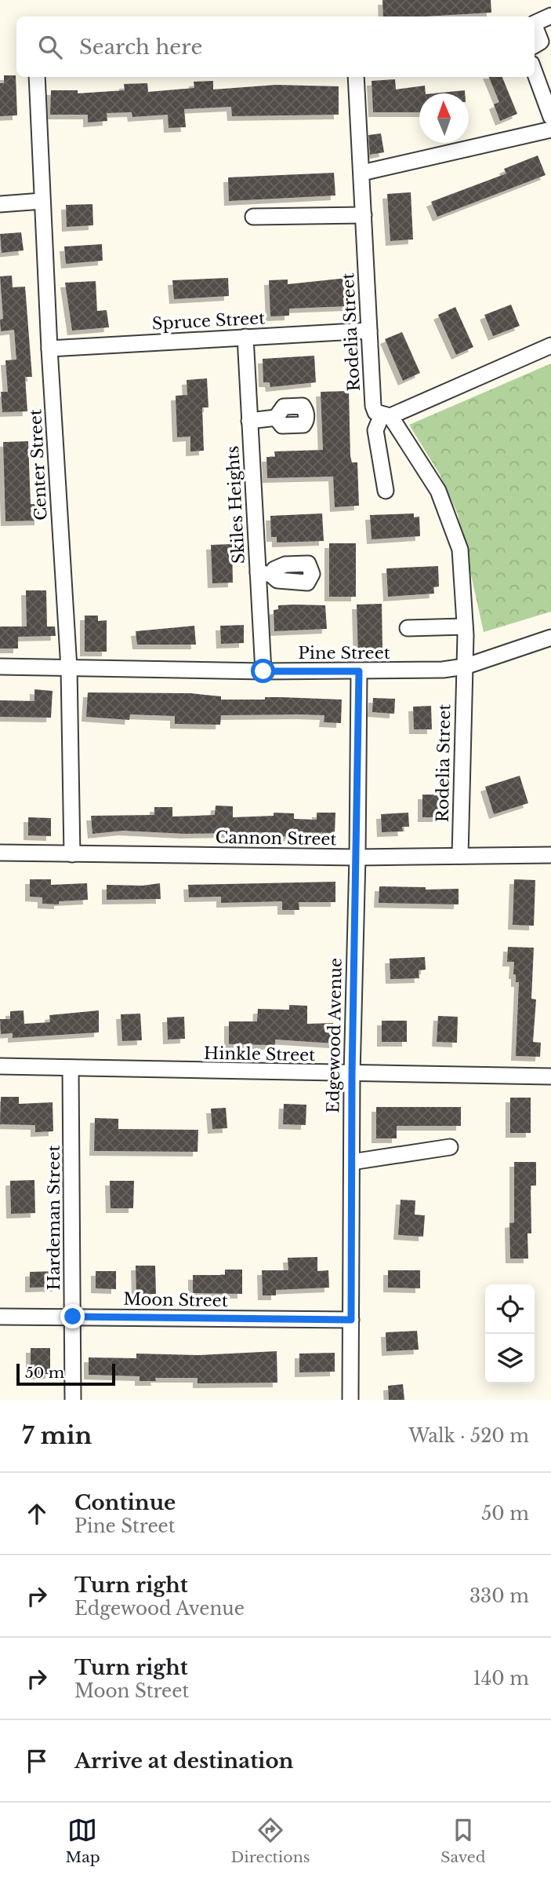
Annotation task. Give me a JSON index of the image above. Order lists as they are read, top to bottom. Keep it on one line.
{"streets":{"street":["Spruce Street","Rodelia Street","Center Street","Skiles Heights","Pine Street","Cannon Street","Edgewood Avenue","Hinkle Street","Hardeman Street","Moon Street"]},"crossings":[["Spruce Street","Rodelia Street"],["Spruce Street","Center Street"],["Spruce Street","Skiles Heights"],["Rodelia Street","Pine Street"],["Rodelia Street","Cannon Street"],["Center Street","Pine Street"],["Center Street","Cannon Street"],["Skiles Heights","Pine Street"],["Pine Street","Edgewood Avenue"],["Cannon Street","Edgewood Avenue"],["Edgewood Avenue","Hinkle Street"],["Edgewood Avenue","Moon Street"],["Hinkle Street","Hardeman Street"],["Hardeman Street","Moon Street"]],"scale_bar":"50 m","north":"top","page":{"search":"Search here","scale":"50 m","heading":["7 min","Walk · 520 m"],"list":[["Continue","Pine Street","50 m"],["Turn right","Edgewood Avenue","330 m"],["Turn right","Moon Street","140 m"],"Arrive at destination"],"nav":["Map","Directions","Saved"]}}
